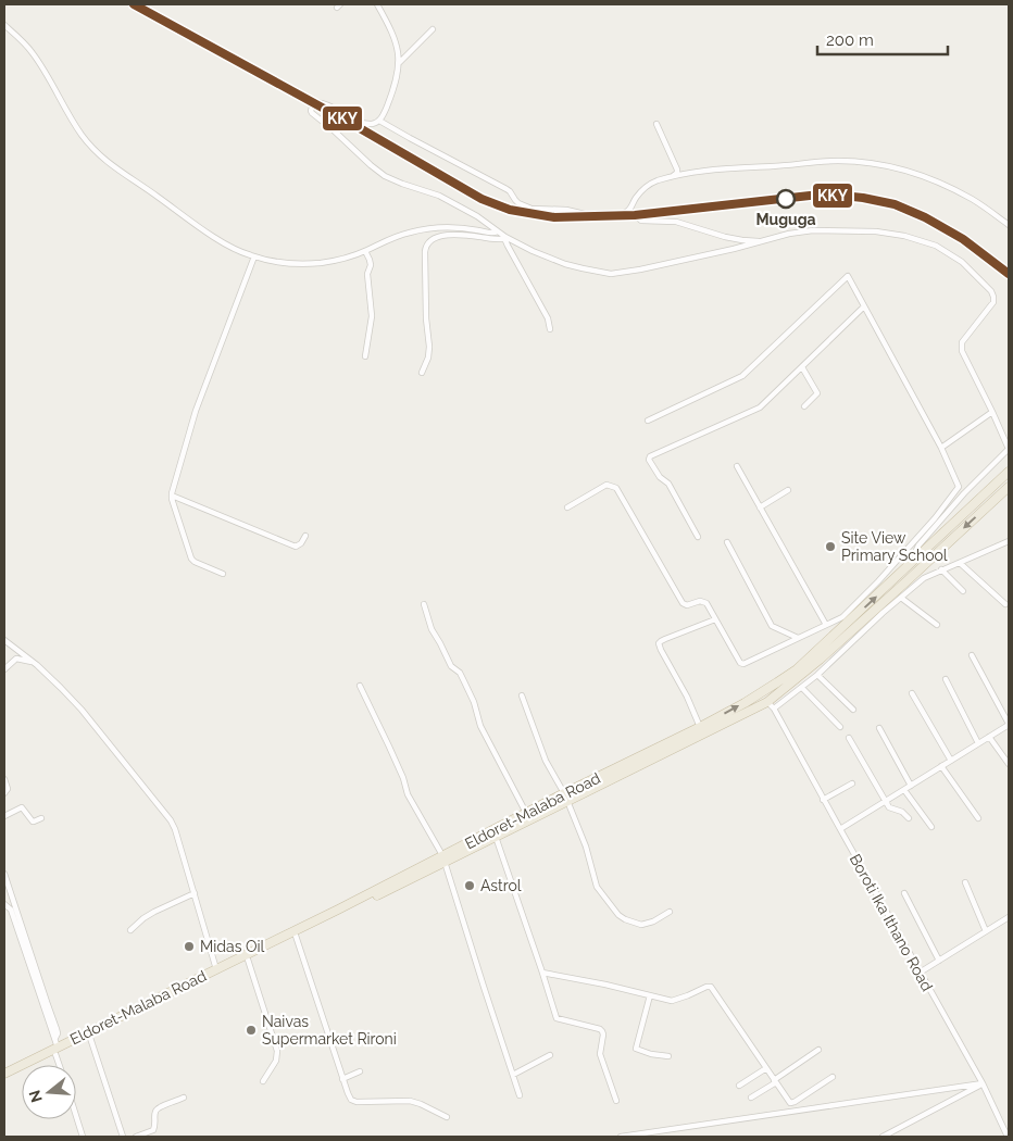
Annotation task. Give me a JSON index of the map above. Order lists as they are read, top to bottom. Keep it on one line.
{"streets":{"highway":["Eldoret-Malaba Road"],"street":["Boroti Ika Ithano Road"]},"crossings":[["Eldoret-Malaba Road","Boroti Ika Ithano Road"]],"places":["Muguga","Site View Primary School","Astrol","Midas Oil","Naivas Supermarket Rironi"],"lines":["transit line KKY"],"scale_bar":"200 m","north":"left"}
